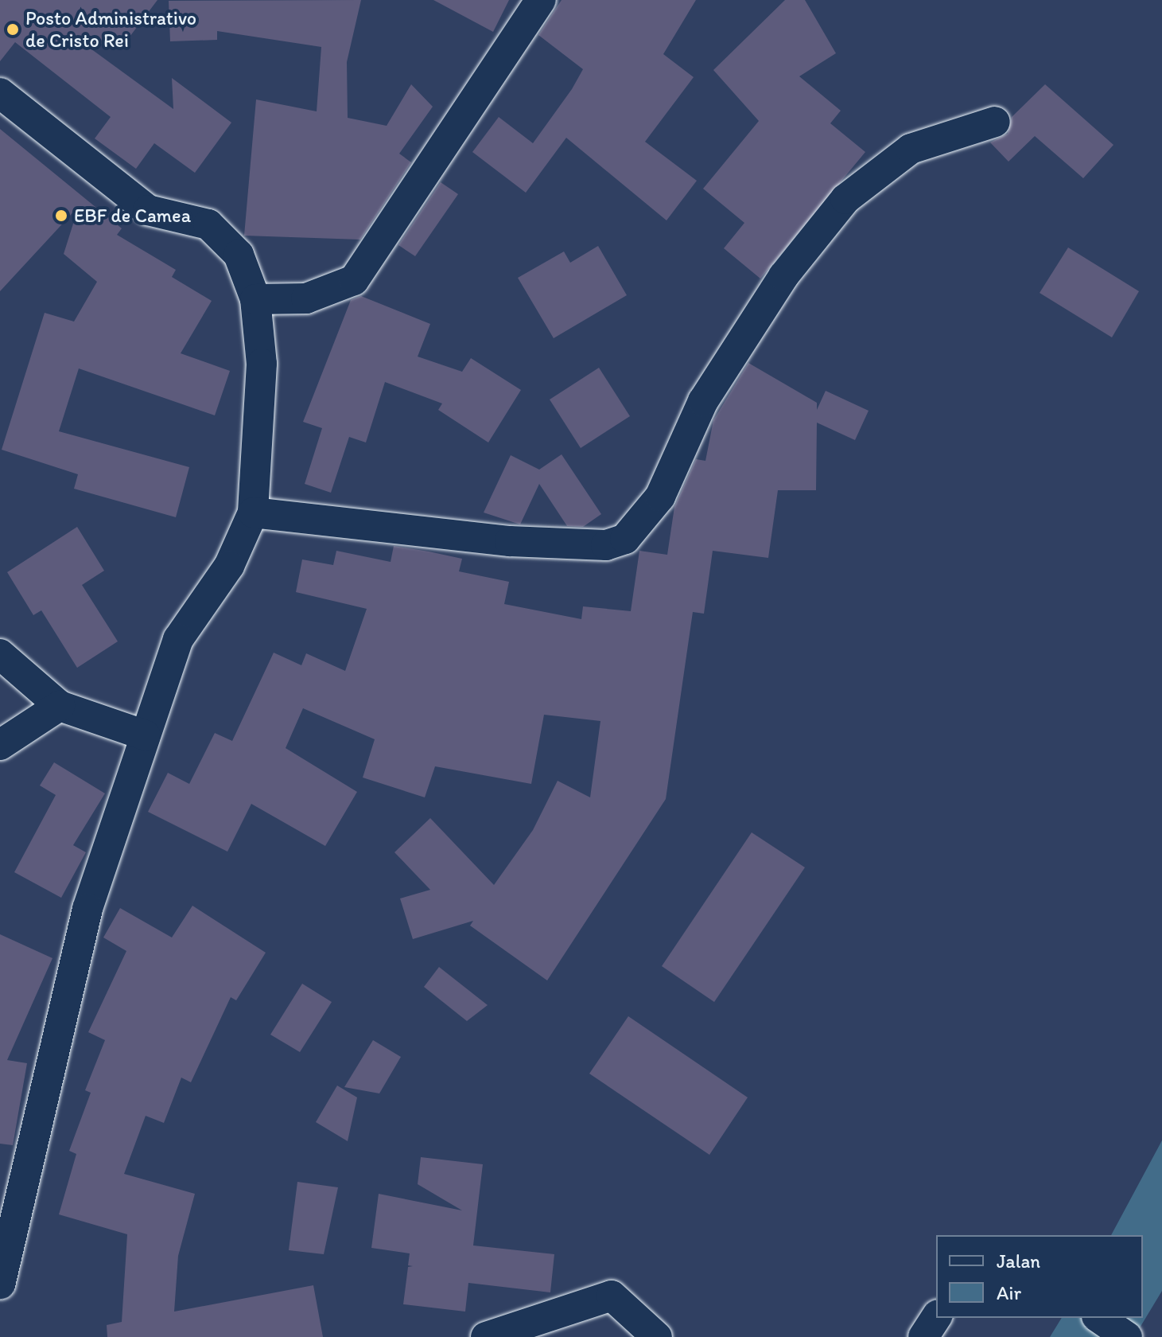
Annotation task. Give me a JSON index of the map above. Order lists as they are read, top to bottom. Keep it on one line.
{"places":["Posto Administrativo de Cristo Rei","EBF de Camea"],"legend":["Jalan","Air"]}
